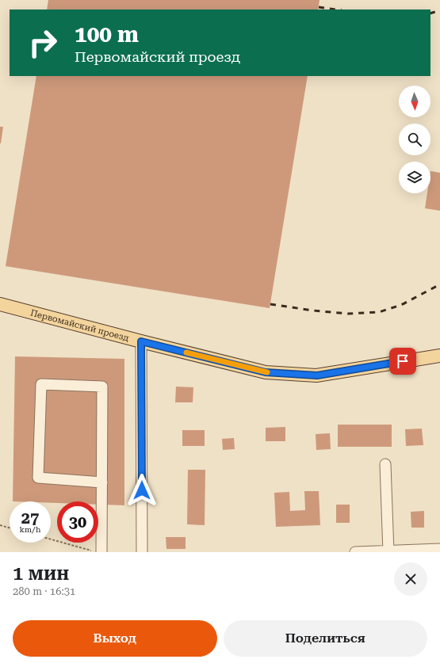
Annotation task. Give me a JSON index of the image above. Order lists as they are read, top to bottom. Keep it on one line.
{"streets":{"main road":["Первомайский проезд"]},"north":"bottom","page":{"turn":["100 m","Первомайский проезд"],"speed":"27 km/h","limit":"30","heading":["1 мин","280 m · 16:31"],"buttons":["Выход","Поделиться"]}}
